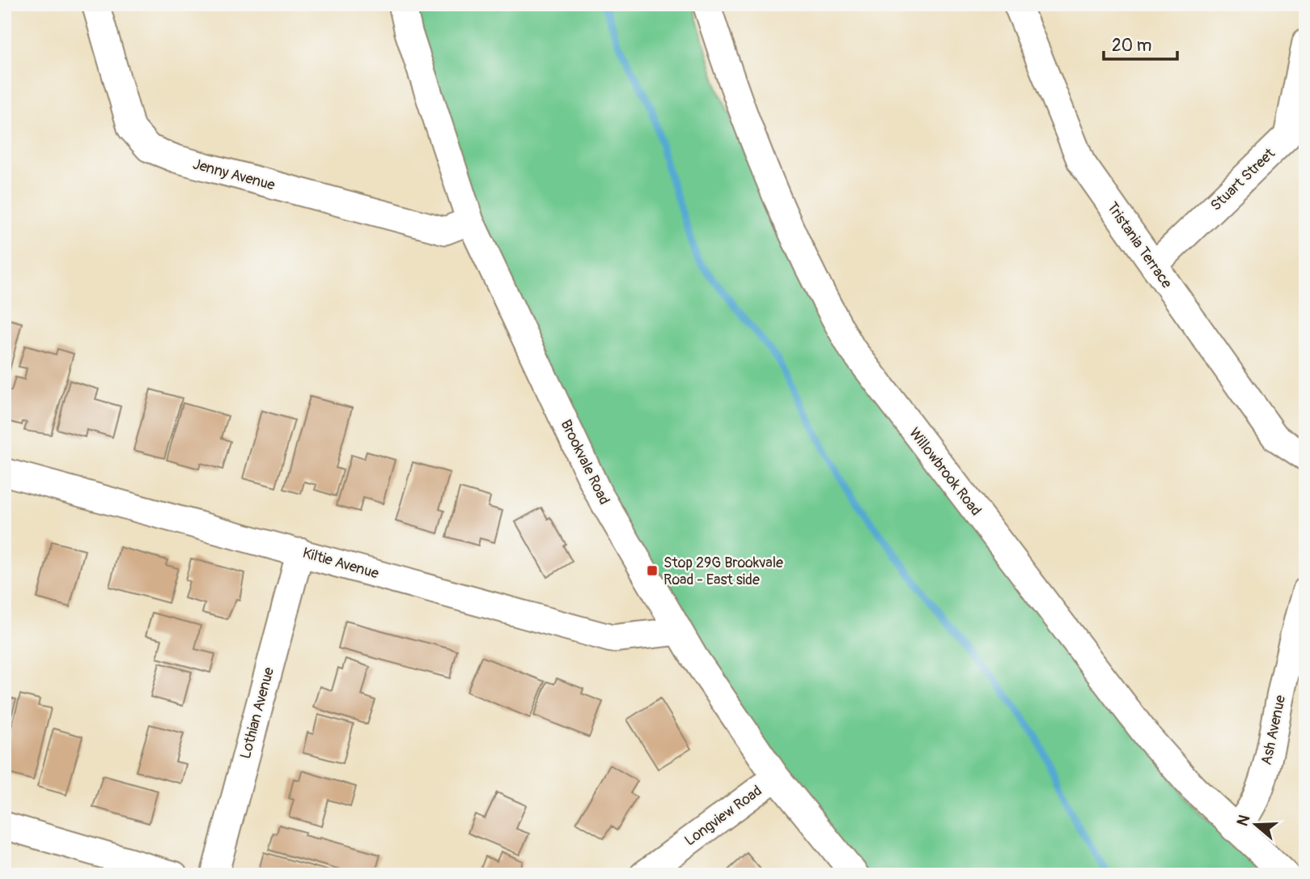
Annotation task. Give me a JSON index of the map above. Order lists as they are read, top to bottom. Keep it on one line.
{"streets":{"street":["Jenny Avenue","Stuart Street","Tristania Terrace","Brookvale Road","Willowbrook Road","Kiltie Avenue","Lothian Avenue","Ash Avenue","Longview Road"]},"crossings":[["Jenny Avenue","Brookvale Road"],["Stuart Street","Tristania Terrace"],["Brookvale Road","Kiltie Avenue"],["Brookvale Road","Longview Road"],["Willowbrook Road","Ash Avenue"],["Kiltie Avenue","Lothian Avenue"]],"places":{"transit":["Stop 29G Brookvale Road - East side"]},"scale_bar":"20 m","north":"left"}
